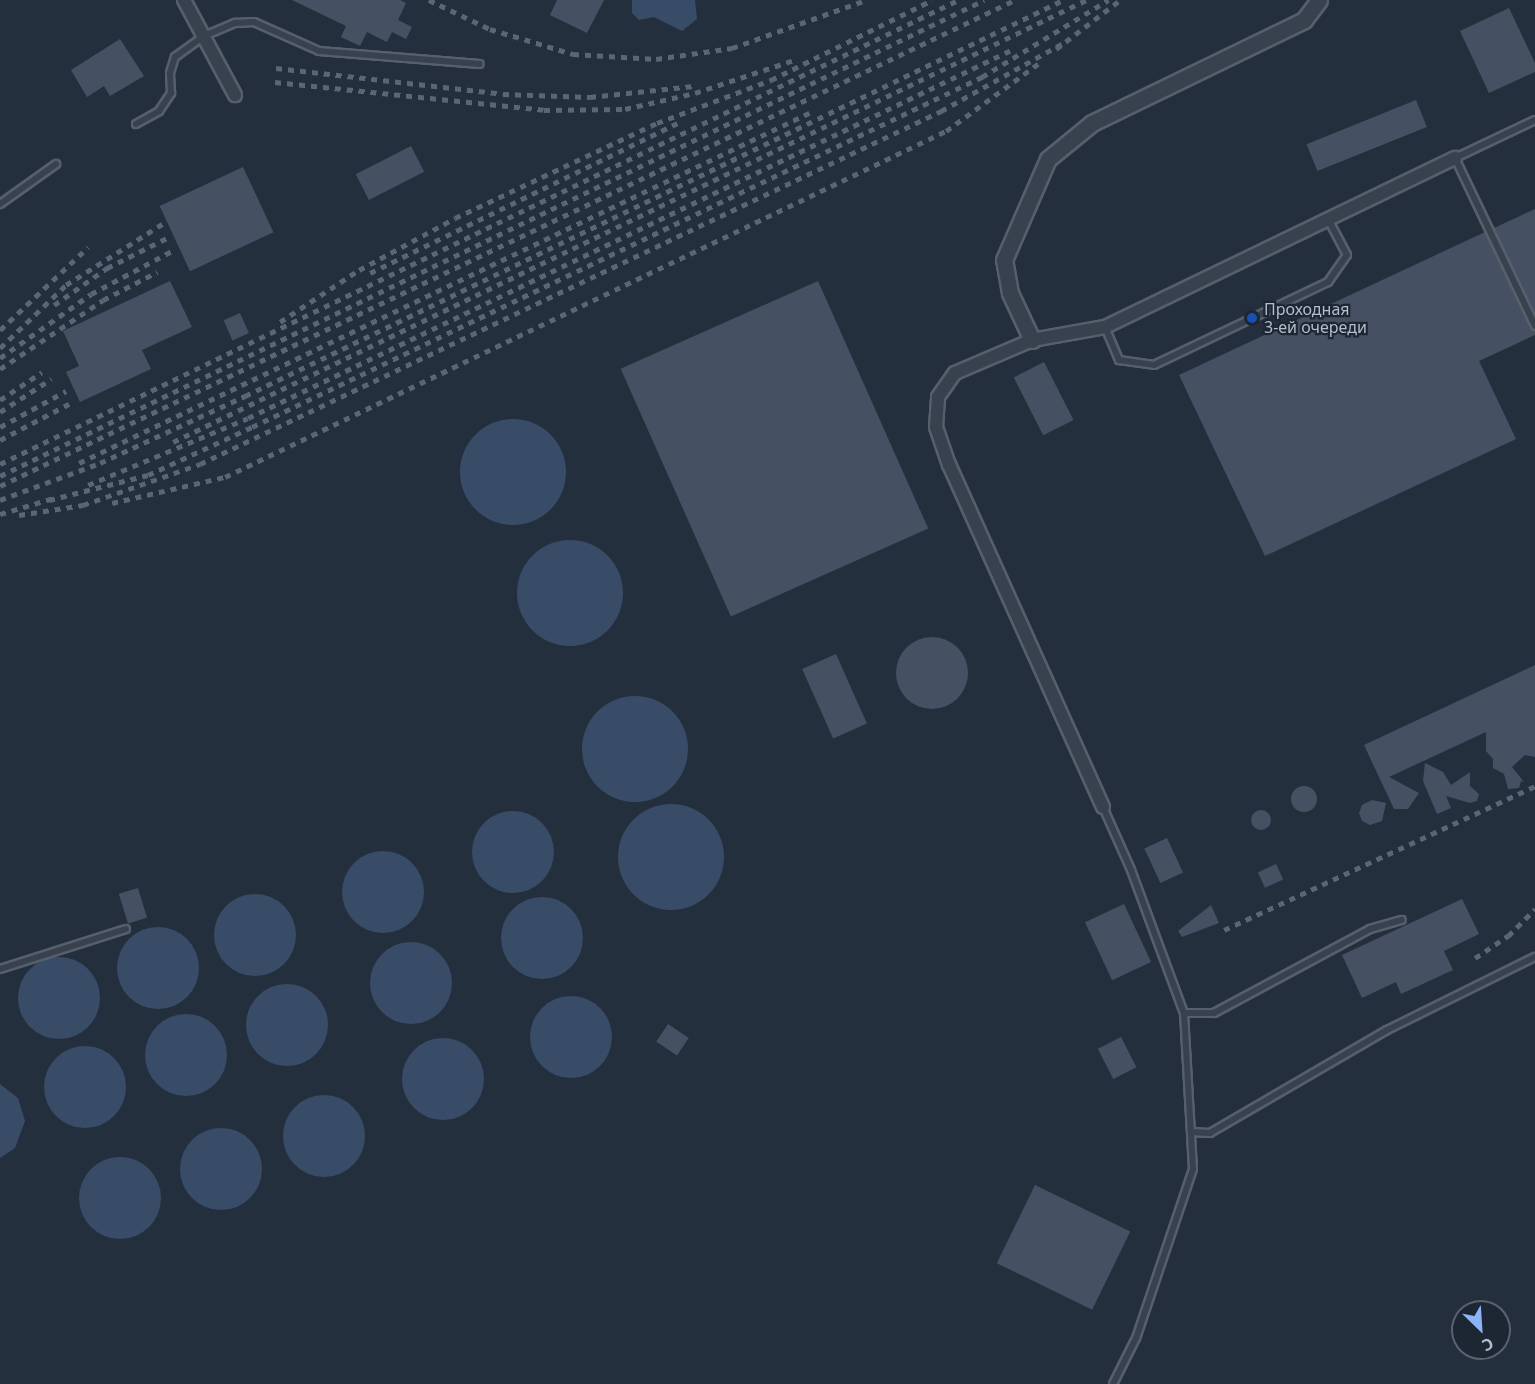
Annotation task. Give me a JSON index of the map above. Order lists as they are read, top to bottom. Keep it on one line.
{"places":["Проходная 3-ей очереди"],"north":"bottom right"}
